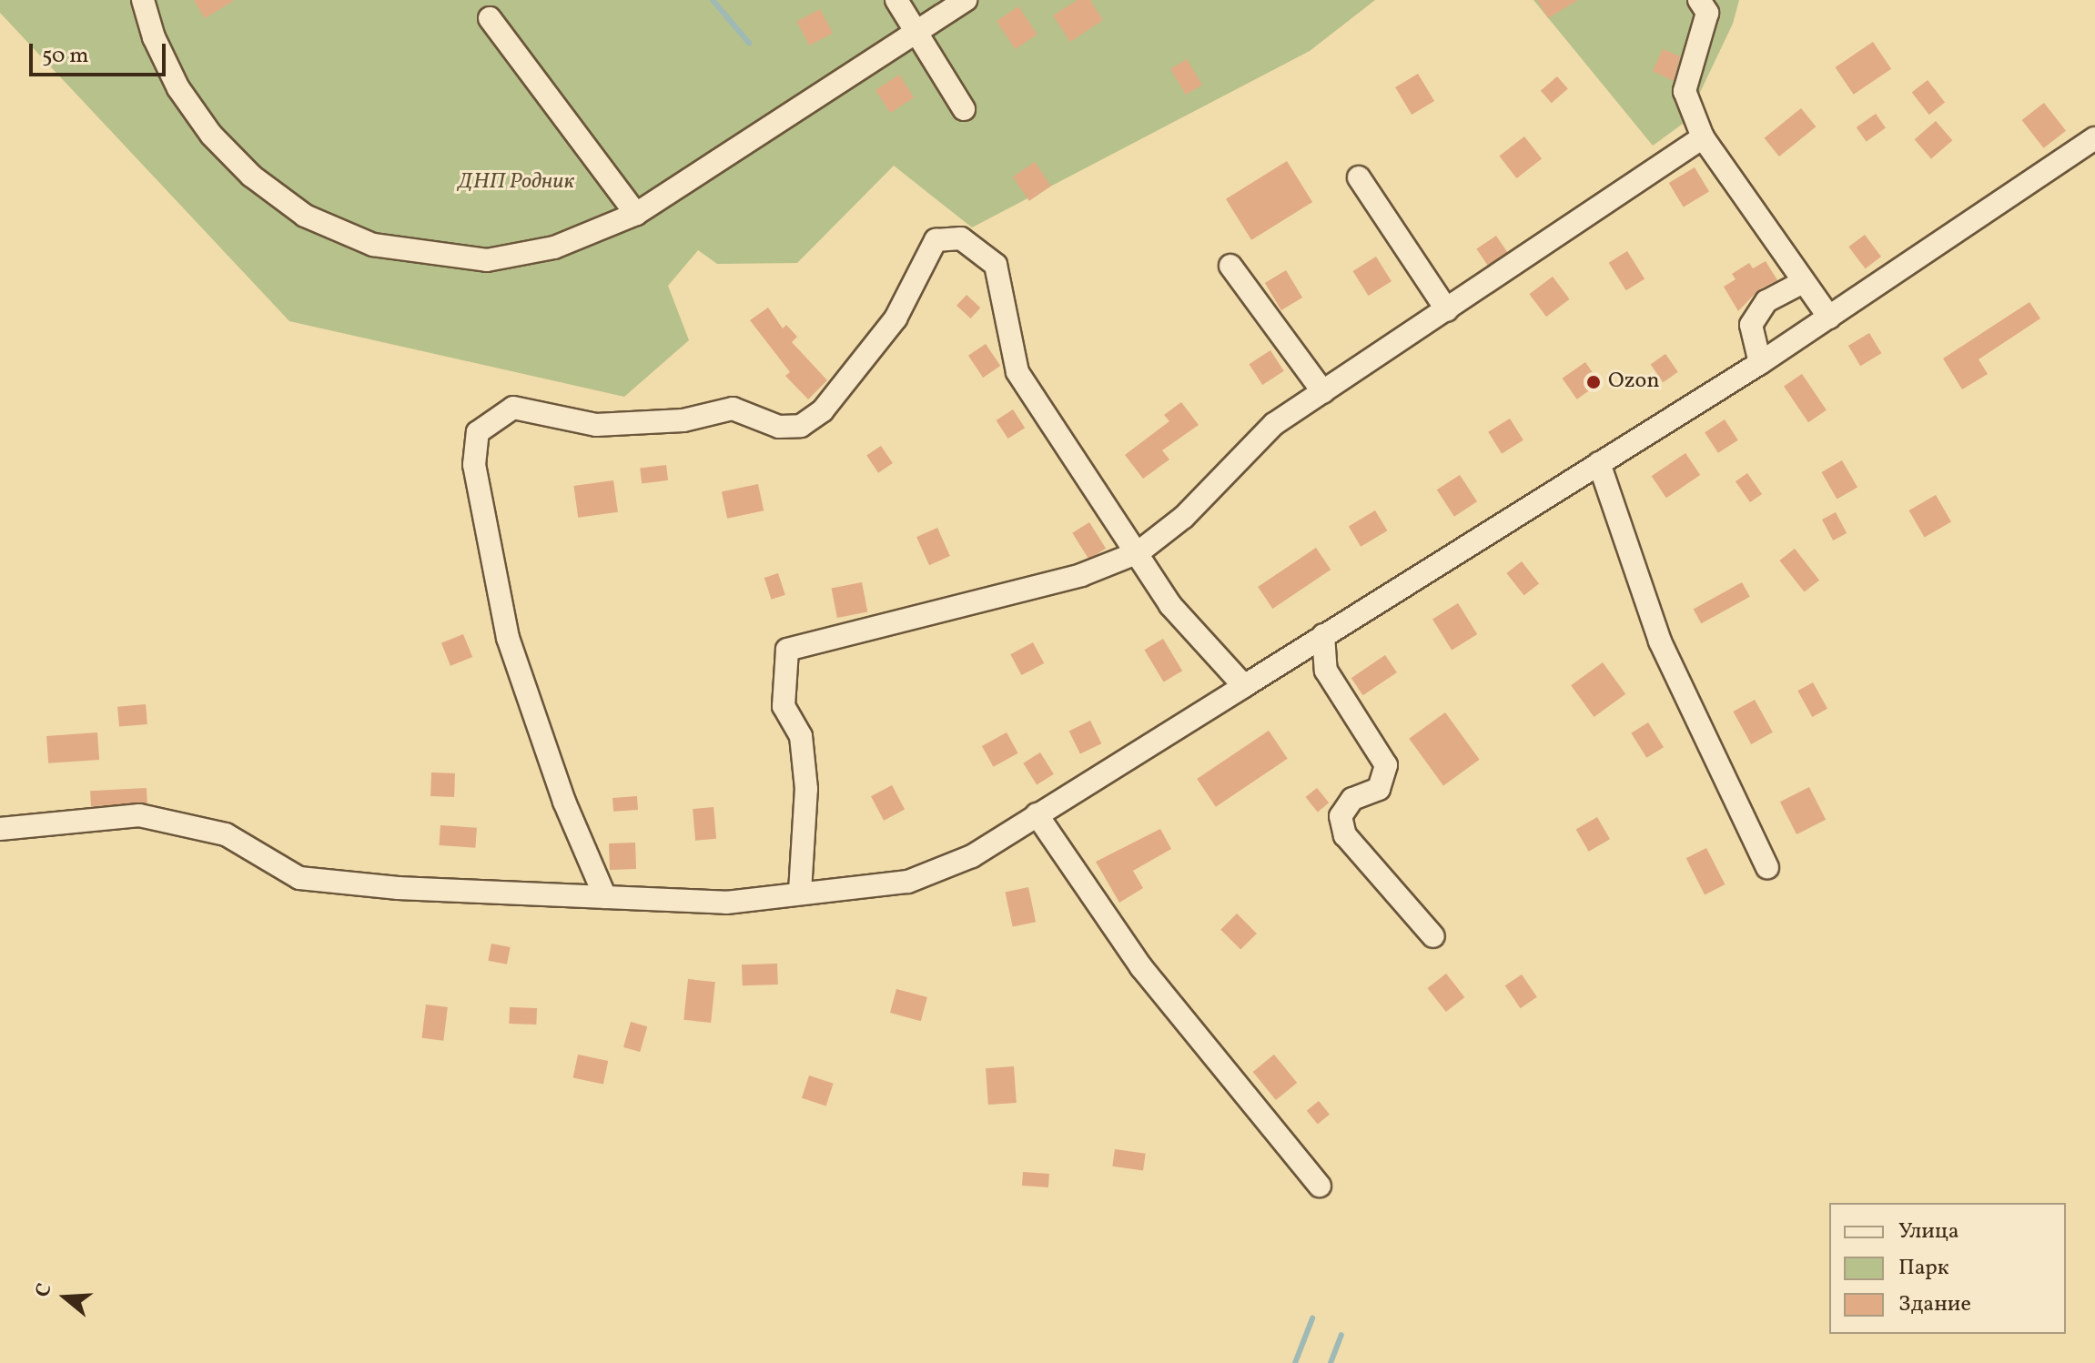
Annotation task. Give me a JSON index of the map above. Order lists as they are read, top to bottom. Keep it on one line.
{"parks":["ДНП Родник"],"places":["Ozon"],"legend":["Улица","Парк","Здание"],"scale_bar":"50 m","north":"left"}
